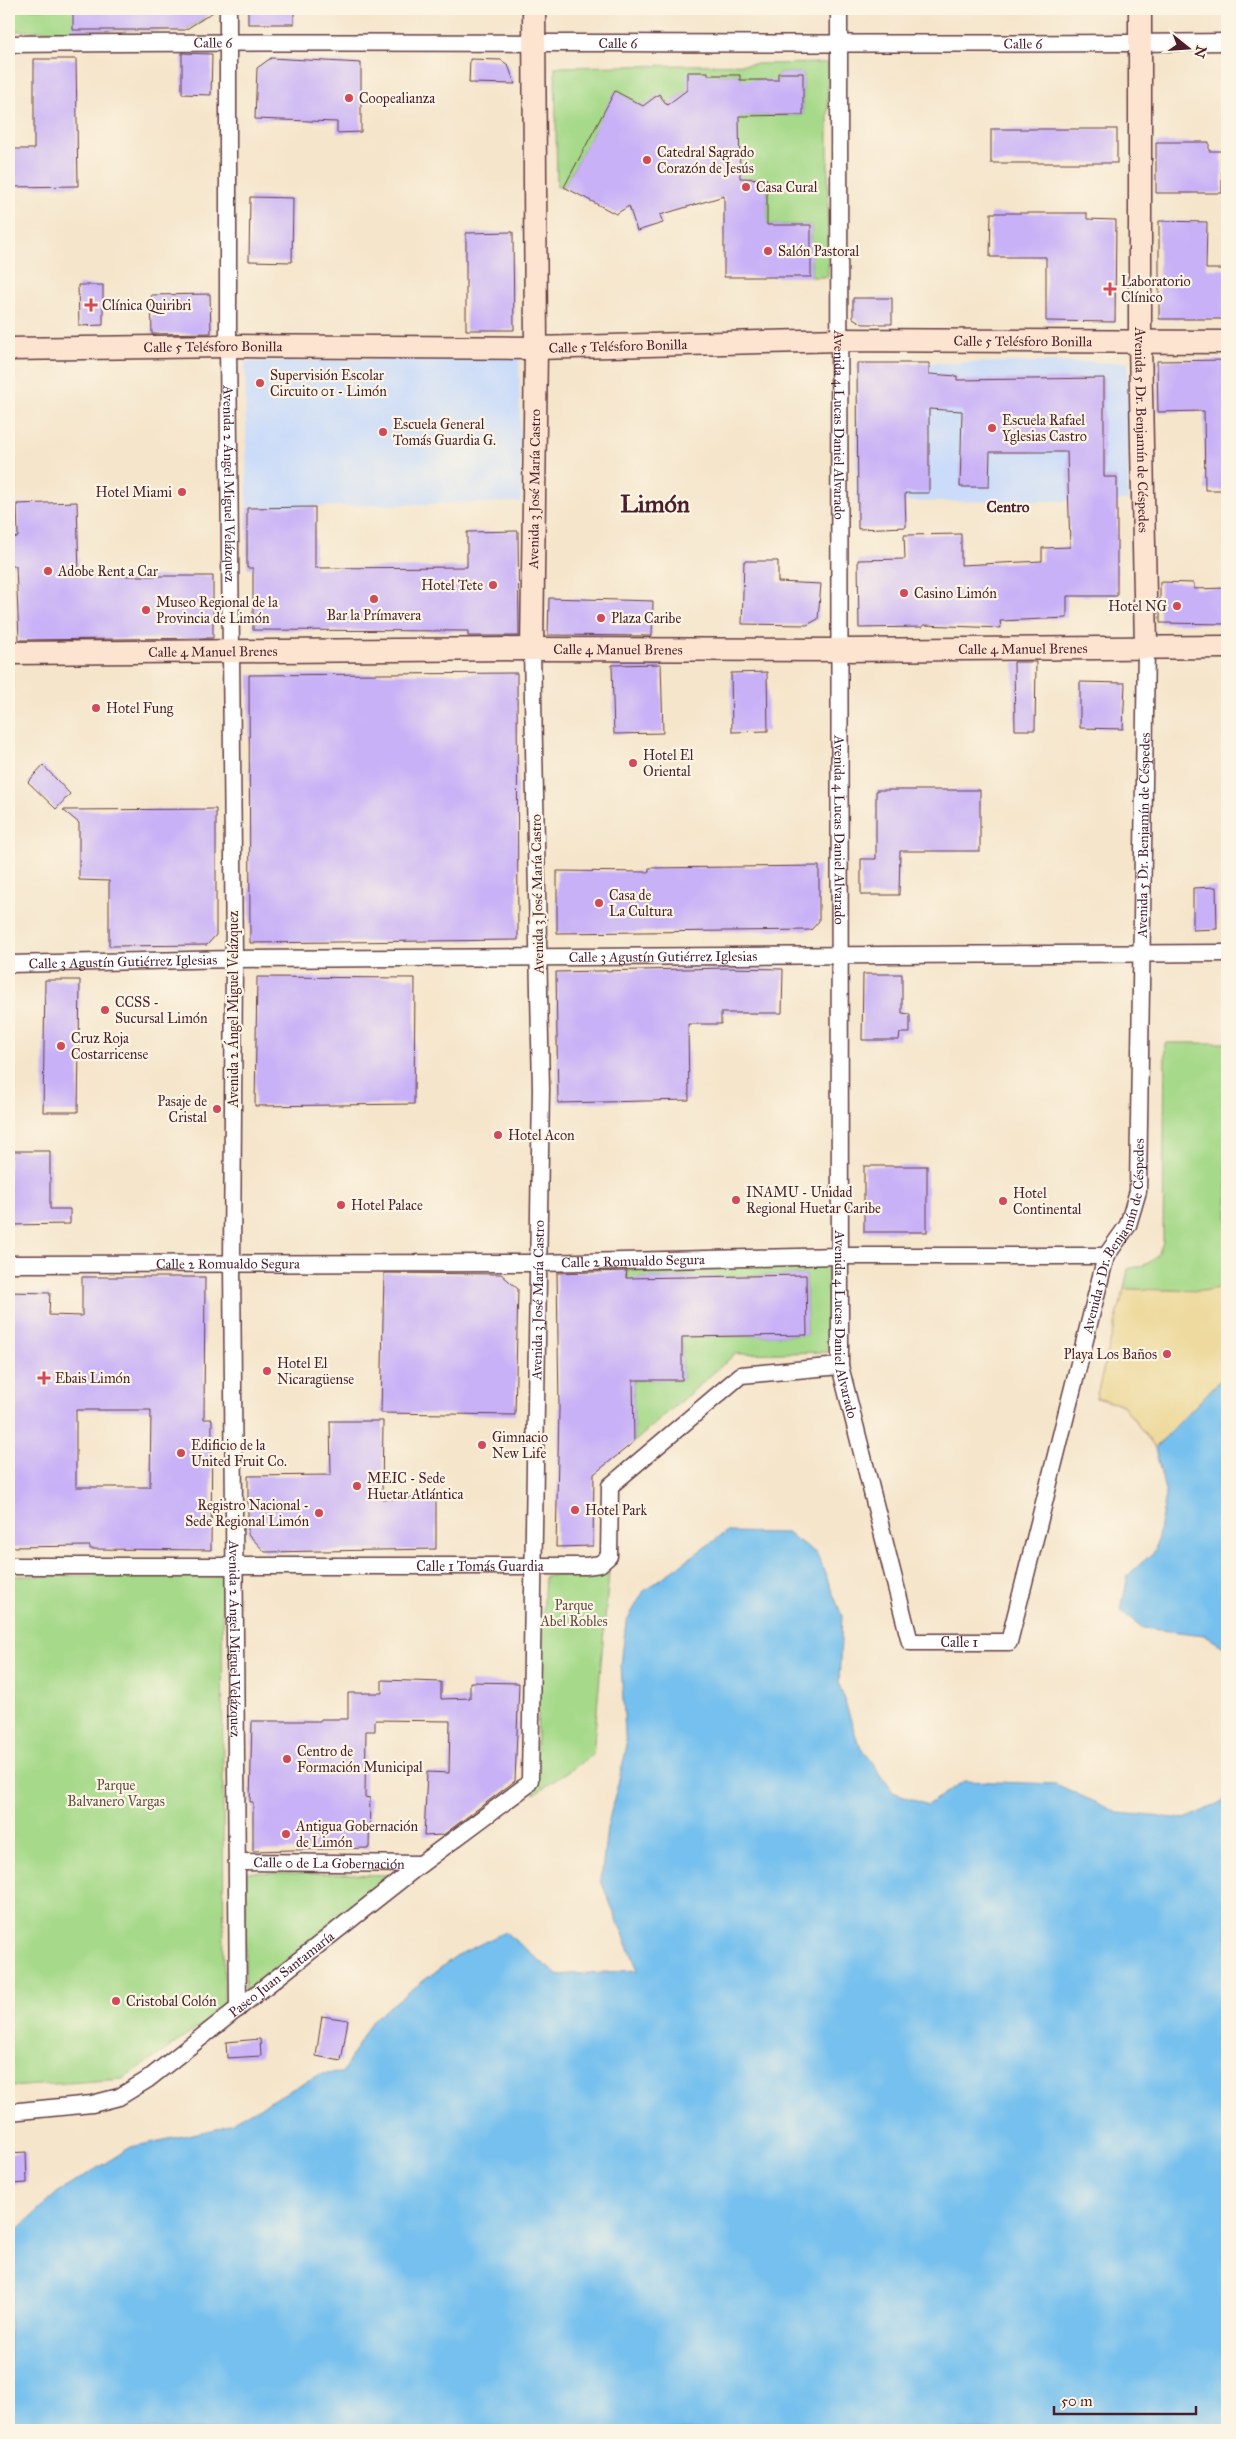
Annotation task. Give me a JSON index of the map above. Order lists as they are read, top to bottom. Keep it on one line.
{"streets":{"main road":["Calle 5 Telésforo Bonilla","Avenida 5 Dr. Benjamín de Céspedes","Avenida 3 José María Castro","Calle 4 Manuel Brenes"],"street":["Calle 6","Avenida 4 Lucas Daniel Alvarado","Avenida 2 Ángel Miguel Velázquez","Calle 3 Agustín Gutiérrez Iglesias","Calle 2 Romualdo Segura","Calle 1 Tomás Guardia","Calle 1","Calle 0 de La Gobernación","Paseo Juan Santamaría"]},"crossings":[["Calle 6","Avenida 4 Lucas Daniel Alvarado"],["Calle 6","Avenida 5 Dr. Benjamín de Céspedes"],["Calle 6","Avenida 2 Ángel Miguel Velázquez"],["Calle 6","Avenida 3 José María Castro"],["Calle 5 Telésforo Bonilla","Avenida 4 Lucas Daniel Alvarado"],["Calle 5 Telésforo Bonilla","Avenida 5 Dr. Benjamín de Céspedes"],["Calle 5 Telésforo Bonilla","Avenida 2 Ángel Miguel Velázquez"],["Calle 5 Telésforo Bonilla","Avenida 3 José María Castro"],["Avenida 4 Lucas Daniel Alvarado","Calle 4 Manuel Brenes"],["Avenida 4 Lucas Daniel Alvarado","Calle 3 Agustín Gutiérrez Iglesias"],["Avenida 4 Lucas Daniel Alvarado","Calle 2 Romualdo Segura"],["Avenida 4 Lucas Daniel Alvarado","Calle 1 Tomás Guardia"],["Avenida 4 Lucas Daniel Alvarado","Calle 1"],["Avenida 5 Dr. Benjamín de Céspedes","Calle 4 Manuel Brenes"],["Avenida 5 Dr. Benjamín de Céspedes","Calle 3 Agustín Gutiérrez Iglesias"],["Avenida 5 Dr. Benjamín de Céspedes","Calle 2 Romualdo Segura"],["Avenida 5 Dr. Benjamín de Céspedes","Calle 1"],["Avenida 2 Ángel Miguel Velázquez","Calle 4 Manuel Brenes"],["Avenida 2 Ángel Miguel Velázquez","Calle 3 Agustín Gutiérrez Iglesias"],["Avenida 2 Ángel Miguel Velázquez","Calle 2 Romualdo Segura"],["Avenida 2 Ángel Miguel Velázquez","Calle 1 Tomás Guardia"],["Avenida 2 Ángel Miguel Velázquez","Calle 0 de La Gobernación"],["Avenida 2 Ángel Miguel Velázquez","Paseo Juan Santamaría"],["Avenida 3 José María Castro","Calle 4 Manuel Brenes"],["Avenida 3 José María Castro","Calle 3 Agustín Gutiérrez Iglesias"],["Avenida 3 José María Castro","Calle 2 Romualdo Segura"],["Avenida 3 José María Castro","Calle 1 Tomás Guardia"],["Avenida 3 José María Castro","Paseo Juan Santamaría"],["Calle 0 de La Gobernación","Paseo Juan Santamaría"]],"districts":["Limón","Centro"],"parks":["Parque Abel Robles","Parque Balvanero Vargas"],"places":{"other":["Coopealianza","Catedral Sagrado Corazón de Jesús","Casa Cural","Salón Pastoral","Supervisión Escolar Circuito 01 - Limón","Escuela Rafael Yglesias Castro","Escuela General Tomás Guardia G.","Hotel Miami","Adobe Rent a Car","Hotel Tete","Casino Limón","Bar la Prímavera","Hotel NG","Museo Regional de la Provincia de Limón","Plaza Caribe","Hotel Fung","Hotel El Oriental","Casa de La Cultura","CCSS - Sucursal Limón","Cruz Roja Costarricense","Pasaje de Cristal","Hotel Acon","INAMU - Unidad Regional Huetar Caribe","Hotel Continental","Hotel Palace","Playa Los Baños","Hotel El Nicaragüense","Gimnacio New Life","Edificio de la United Fruit Co.","MEIC - Sede Huetar Atlántica","Hotel Park","Registro Nacional - Sede Regional Limón","Centro de Formación Municipal","Antigua Gobernación de Limón","Cristobal Colón"],"health":["Laboratorio Clínico","Clínica Quiribri","Ebais Limón"]},"scale_bar":"50 m","north":"right"}
